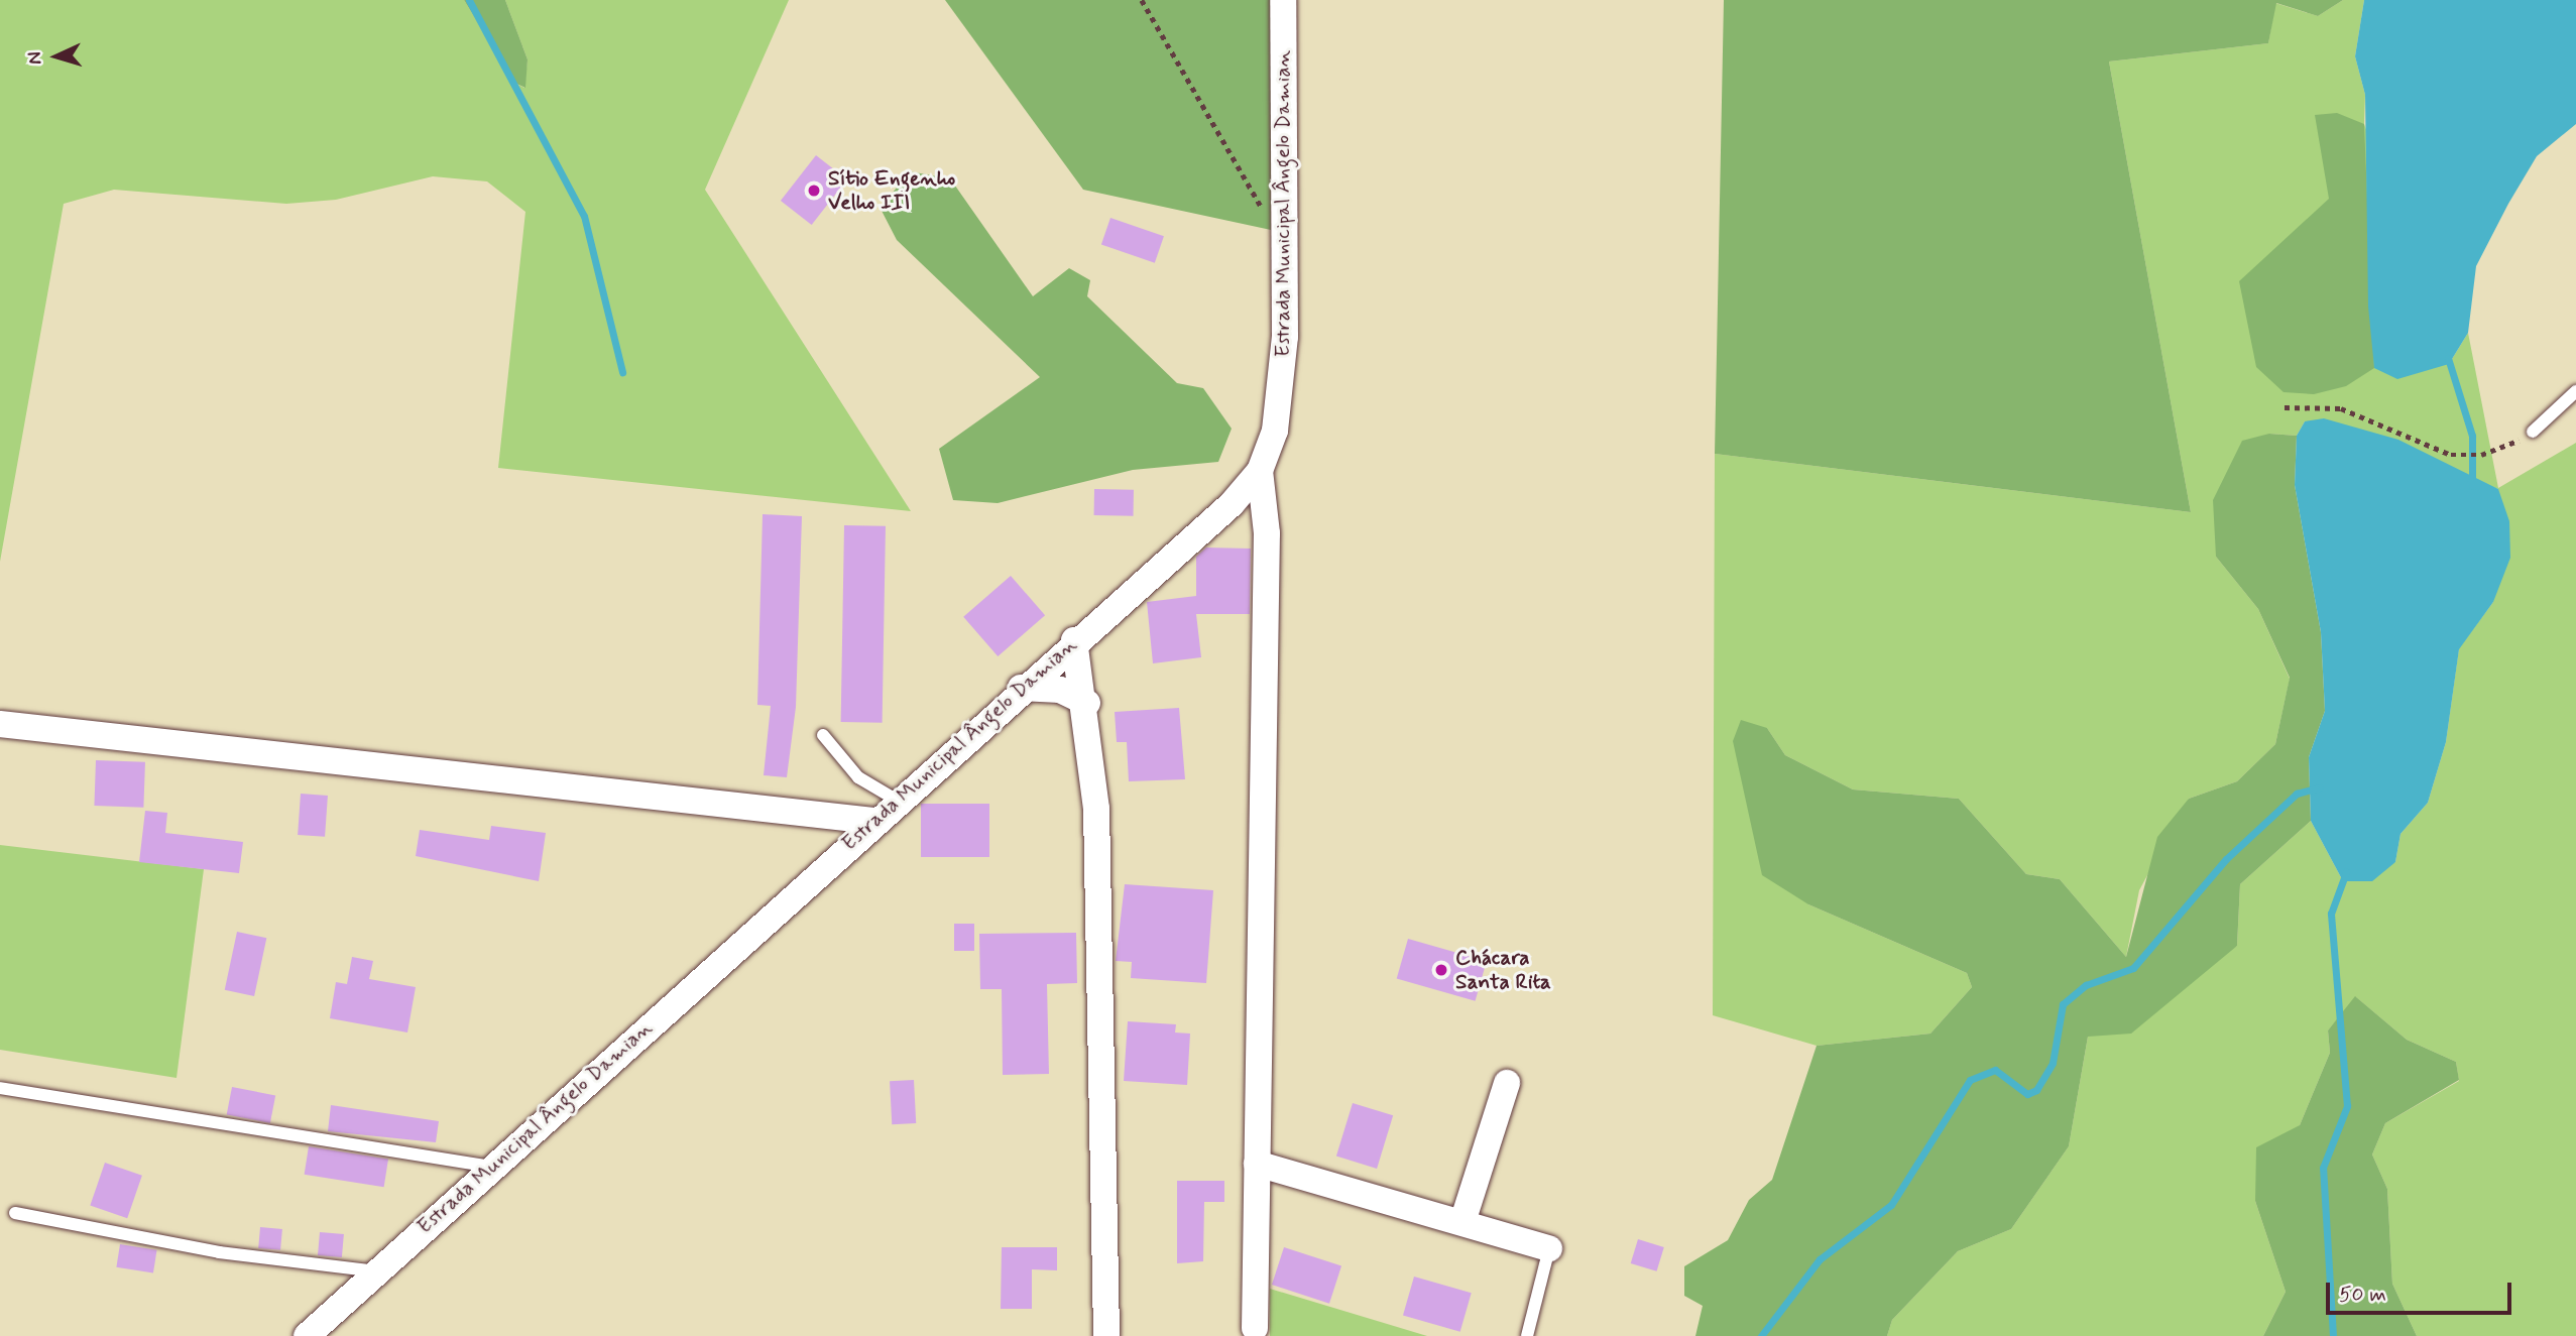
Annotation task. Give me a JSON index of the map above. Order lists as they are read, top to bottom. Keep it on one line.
{"streets":{"street":["Estrada Municipal Ângelo Damian"]},"places":["Sítio Engenho Velho III","Chácara Santa Rita"],"scale_bar":"50 m","north":"left"}
